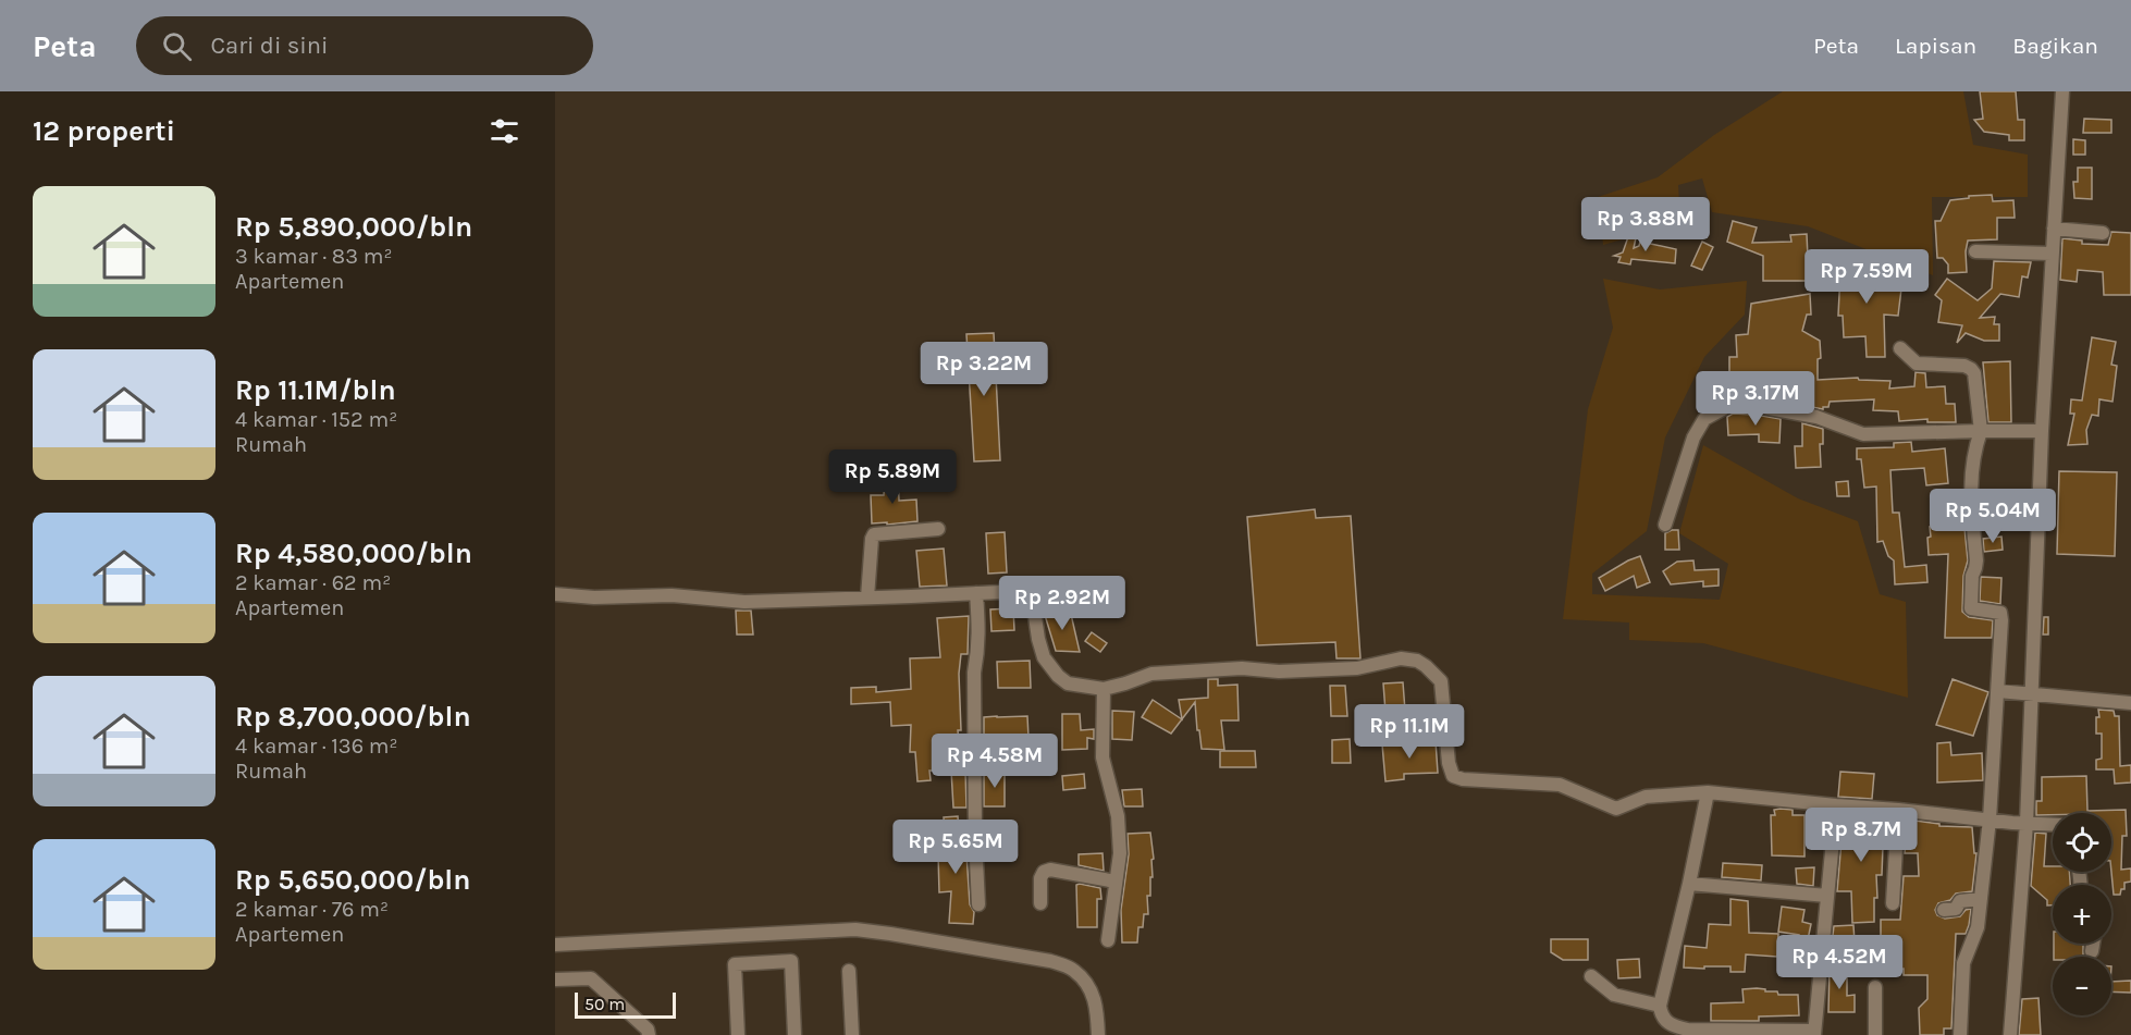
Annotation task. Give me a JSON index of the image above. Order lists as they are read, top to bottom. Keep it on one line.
{"scale_bar":"50 m","page":{"header":"Peta","search":"Cari di sini","nav":["Peta","Lapisan","Bagikan"],"heading":"12 properti","list":[{"name":"Rp 5,890,000/bln","note":"3 kamar · 83 m² · Apartemen"},{"name":"Rp 11.1M/bln","note":"4 kamar · 152 m² · Rumah"},{"name":"Rp 4,580,000/bln","note":"2 kamar · 62 m² · Apartemen"},{"name":"Rp 8,700,000/bln","note":"4 kamar · 136 m² · Rumah"},{"name":"Rp 5,650,000/bln","note":"2 kamar · 76 m² · Apartemen"}],"price":["Rp 3.88M","Rp 7.59M","Rp 3.22M","Rp 3.17M","Rp 5.89M","Rp 5.04M","Rp 2.92M","Rp 11.1M","Rp 4.58M","Rp 8.7M","Rp 5.65M","Rp 4.52M"],"map_buttons":["+","−"],"scale":"50 m"}}
